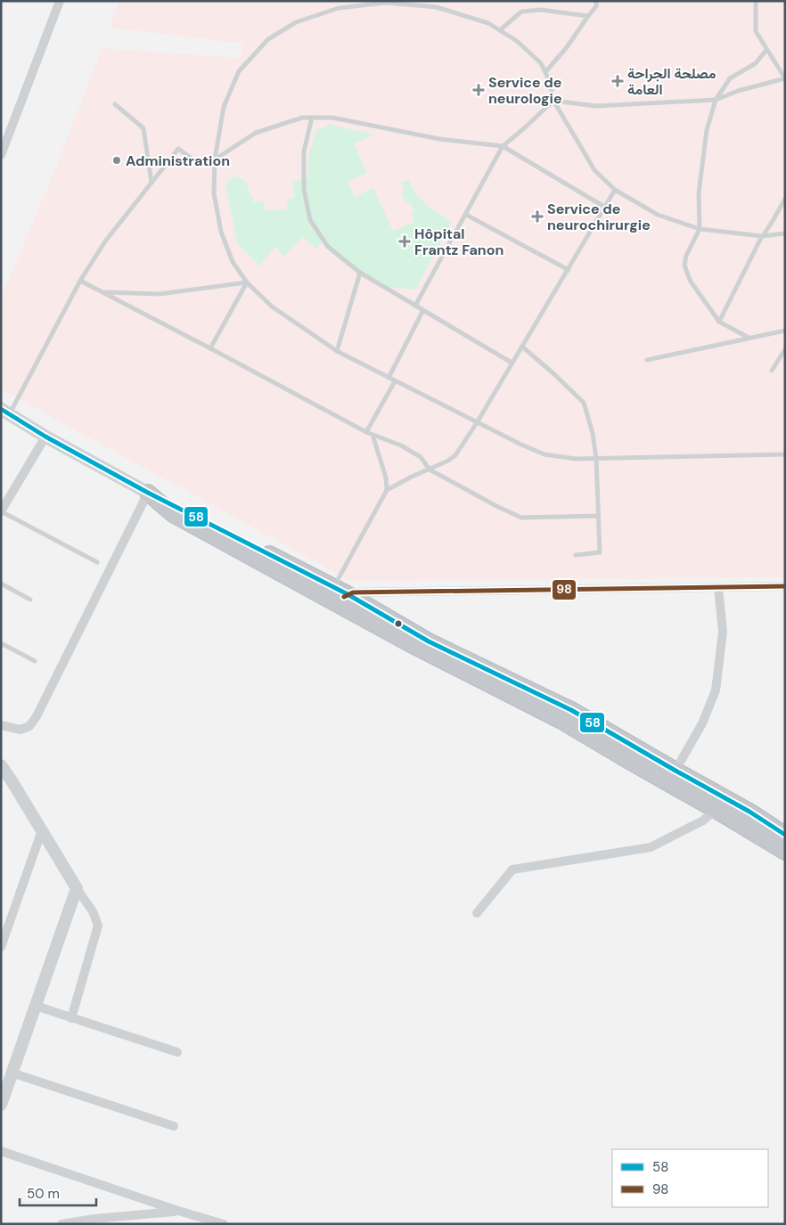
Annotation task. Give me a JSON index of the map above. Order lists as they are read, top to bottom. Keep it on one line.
{"places":{"health":["مصلحة الجراحة العامة","Service de neurologie","Service de neurochirurgie","Hôpital Frantz Fanon"],"other":["Administration"]},"lines":["transit line 58","transit line 98"],"legend":["58","98"],"scale_bar":"50 m"}
